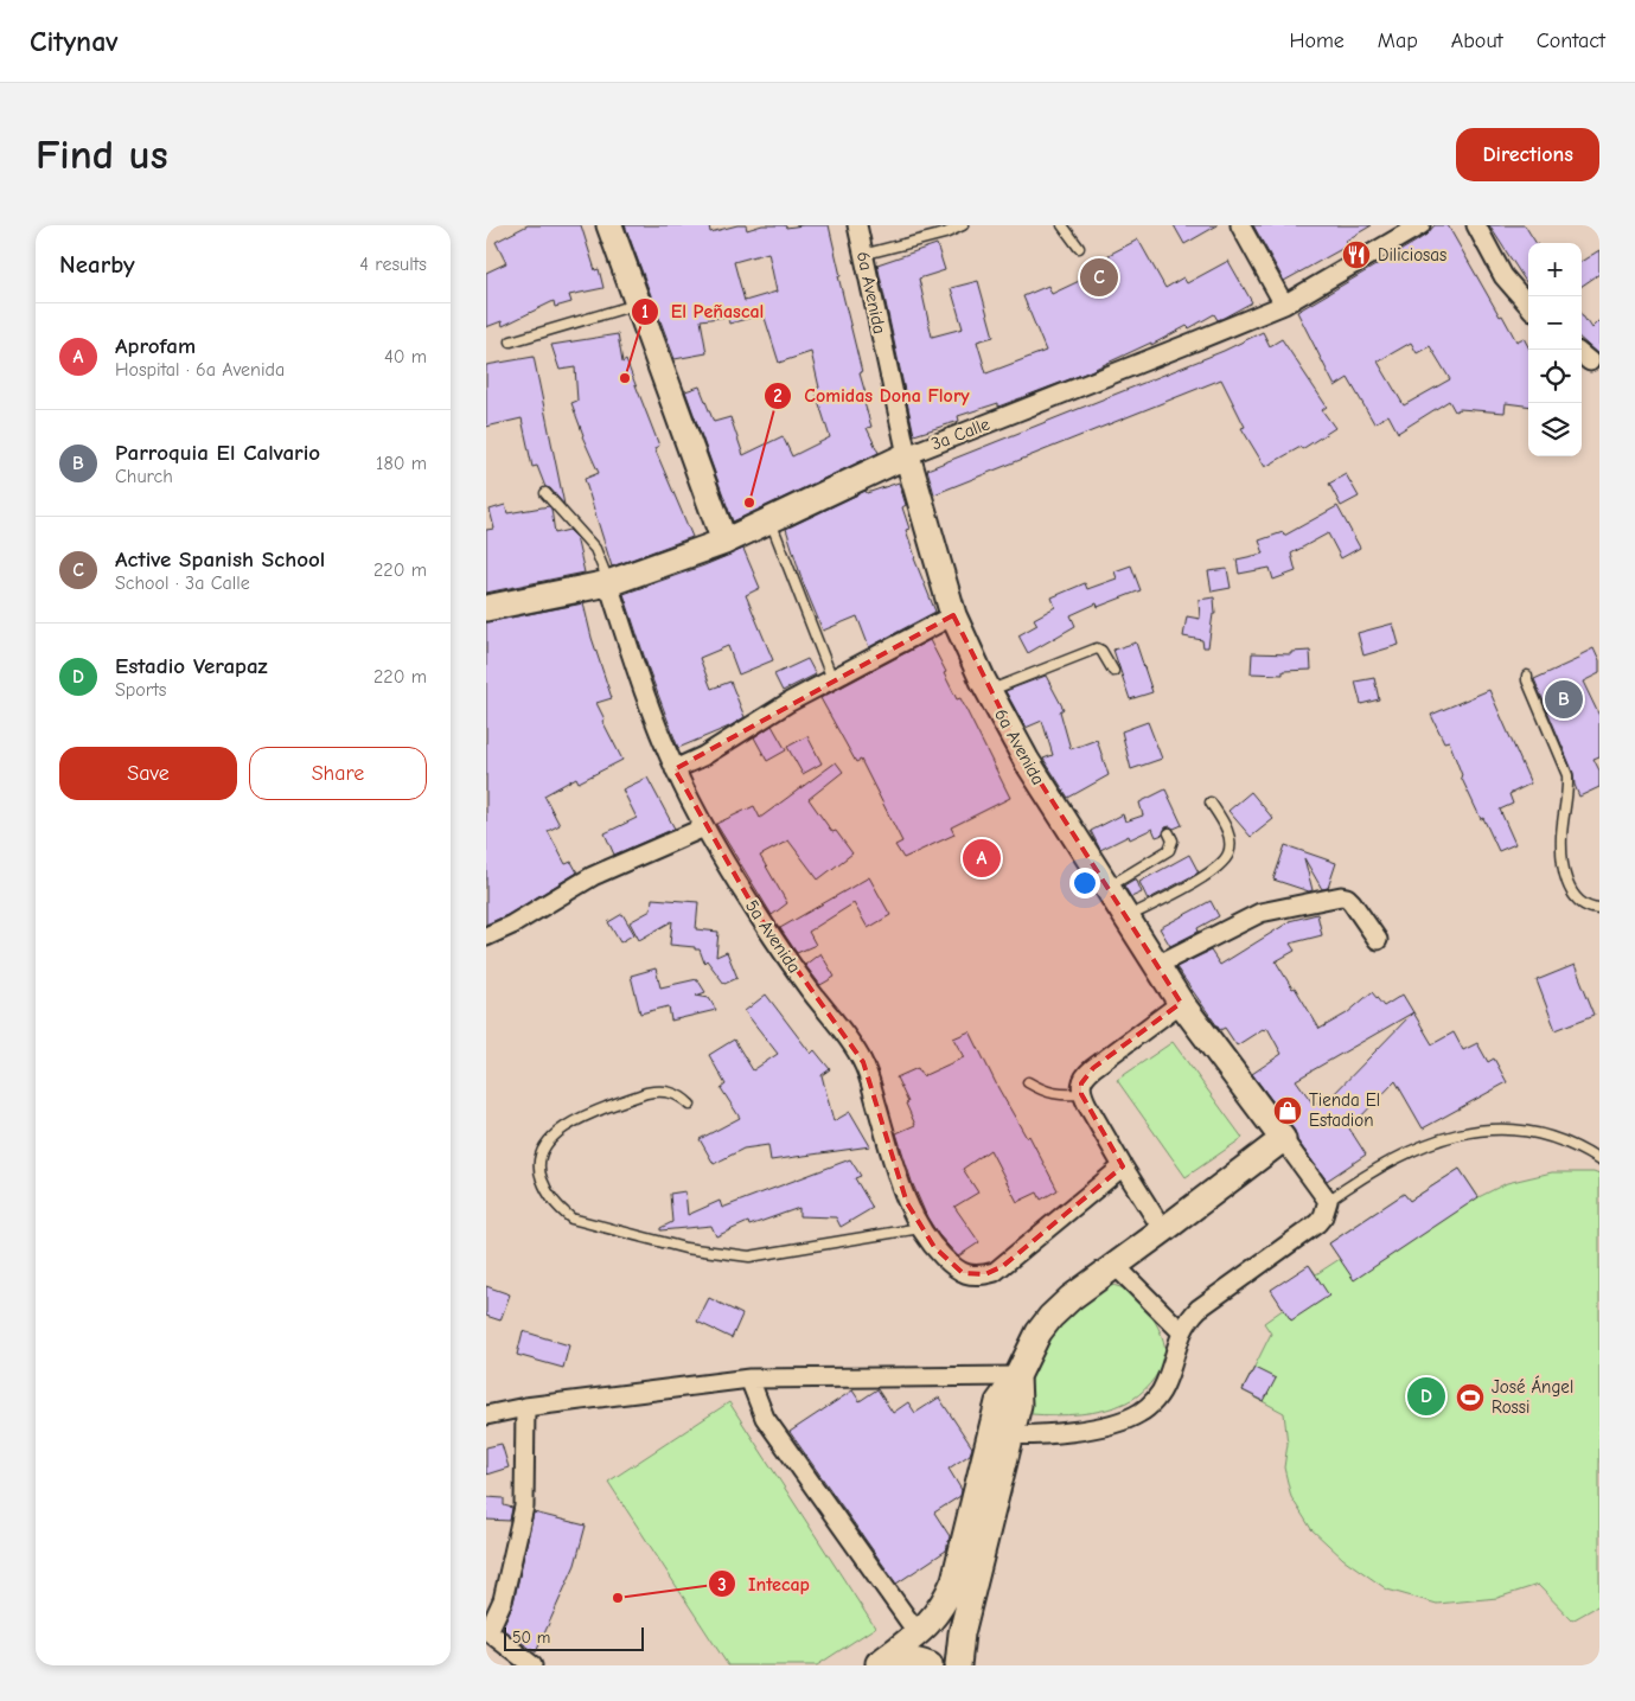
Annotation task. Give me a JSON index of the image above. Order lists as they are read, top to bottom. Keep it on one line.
{"streets":{"street":["6a Avenida","3a Calle","5a Avenida"]},"crossings":[["6a Avenida","3a Calle"],["3a Calle","5a Avenida"]],"places":{"restaurant":["Diliciosas"],"other":["El Peñascal","Comidas Dona Flory","Intecap"],"shop":["Tienda El Estadion"],"sports":["José Ángel Rossi"]},"scale_bar":"50 m","page":{"header":"Citynav","nav":["Home","Map","About","Contact"],"buttons":["Directions",["Save","Share"]],"title":"Find us","heading":["Nearby","4 results"],"map_buttons":["+","−"],"pins":["C","B","A","D"],"list":[{"mark":"A","name":"Aprofam","note":"Hospital · 6a Avenida","value":"40 m"},{"mark":"B","name":"Parroquia El Calvario","note":"Church","value":"180 m"},{"mark":"C","name":"Active Spanish School","note":"School · 3a Calle","value":"220 m"},{"mark":"D","name":"Estadio Verapaz","note":"Sports","value":"220 m"}],"scale":"50 m"}}
